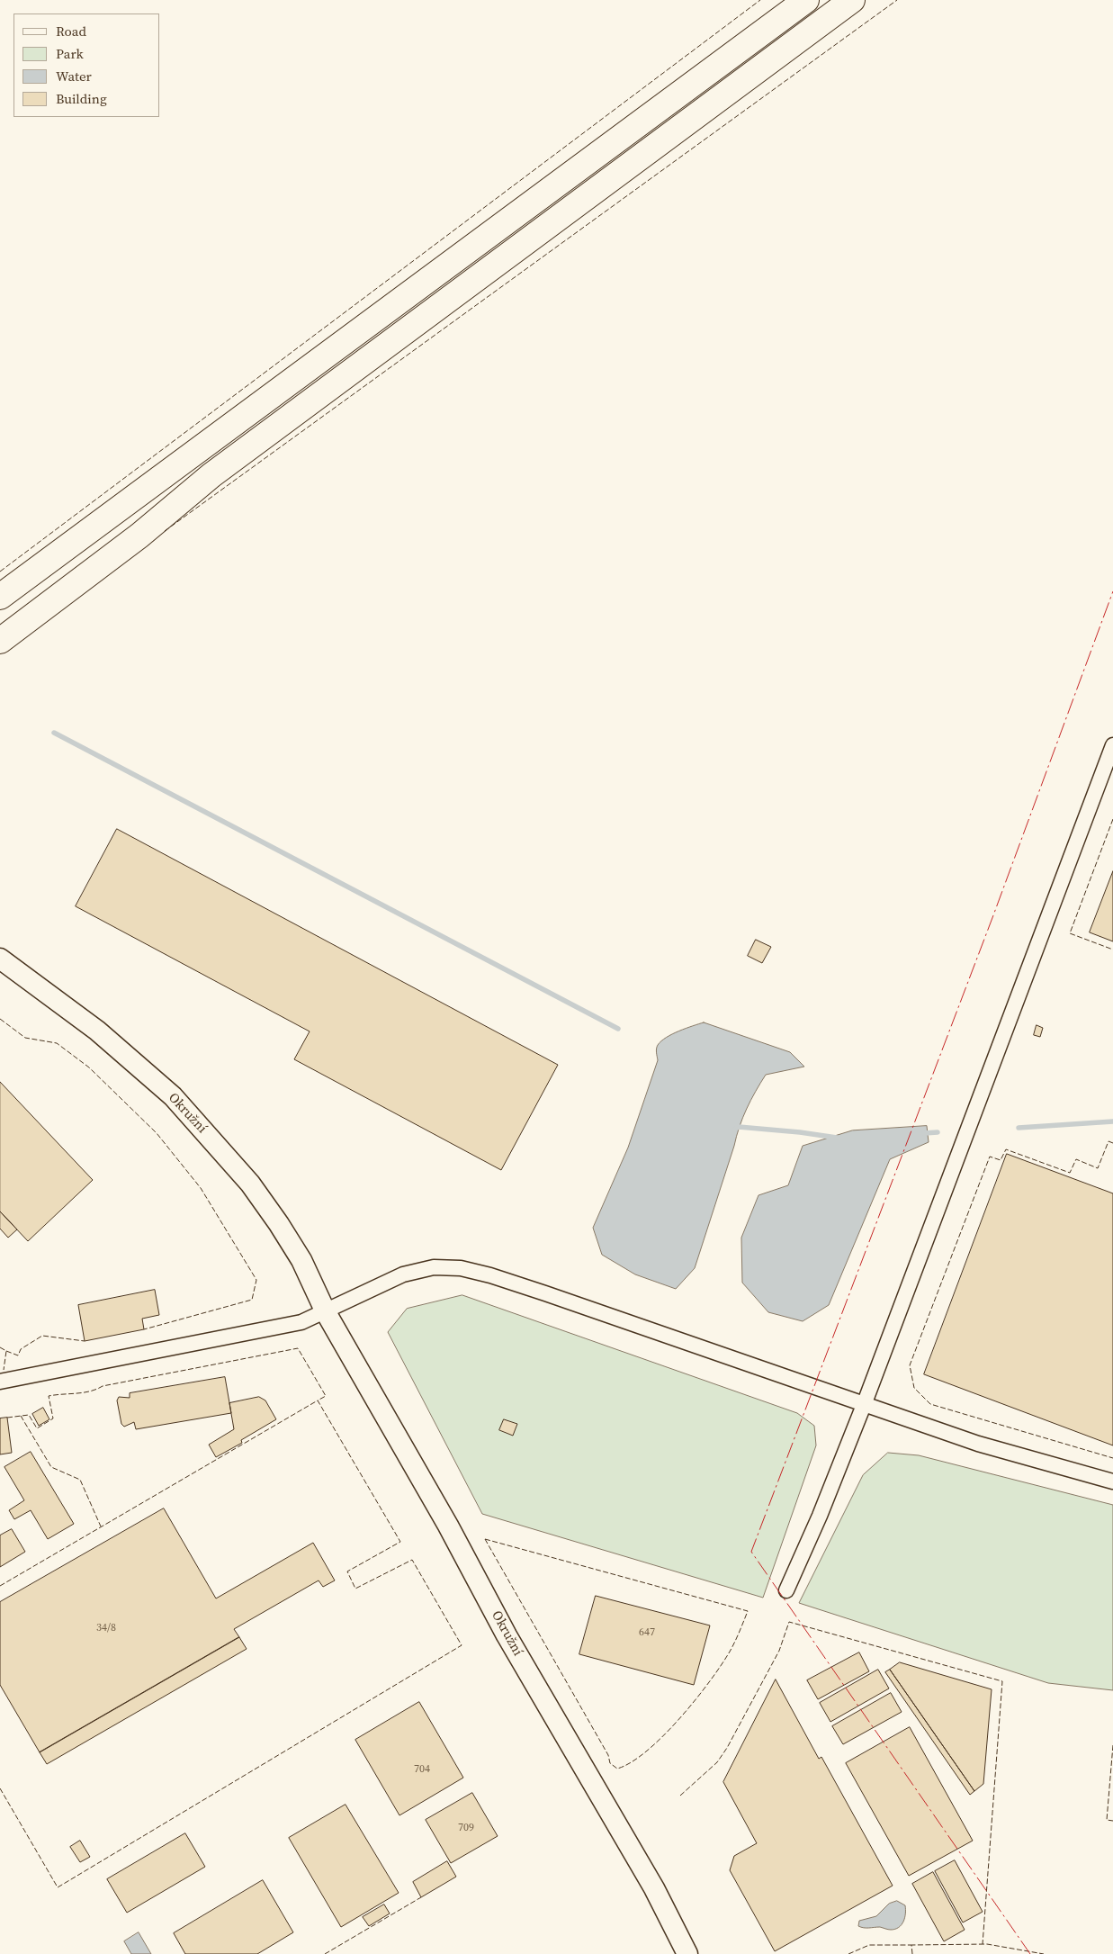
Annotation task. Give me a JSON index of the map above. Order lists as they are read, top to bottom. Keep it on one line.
{"streets":{"main road":["Okružní"]},"house_numbers":["34/8","647","704","709"],"legend":["Road","Park","Water","Building"]}
